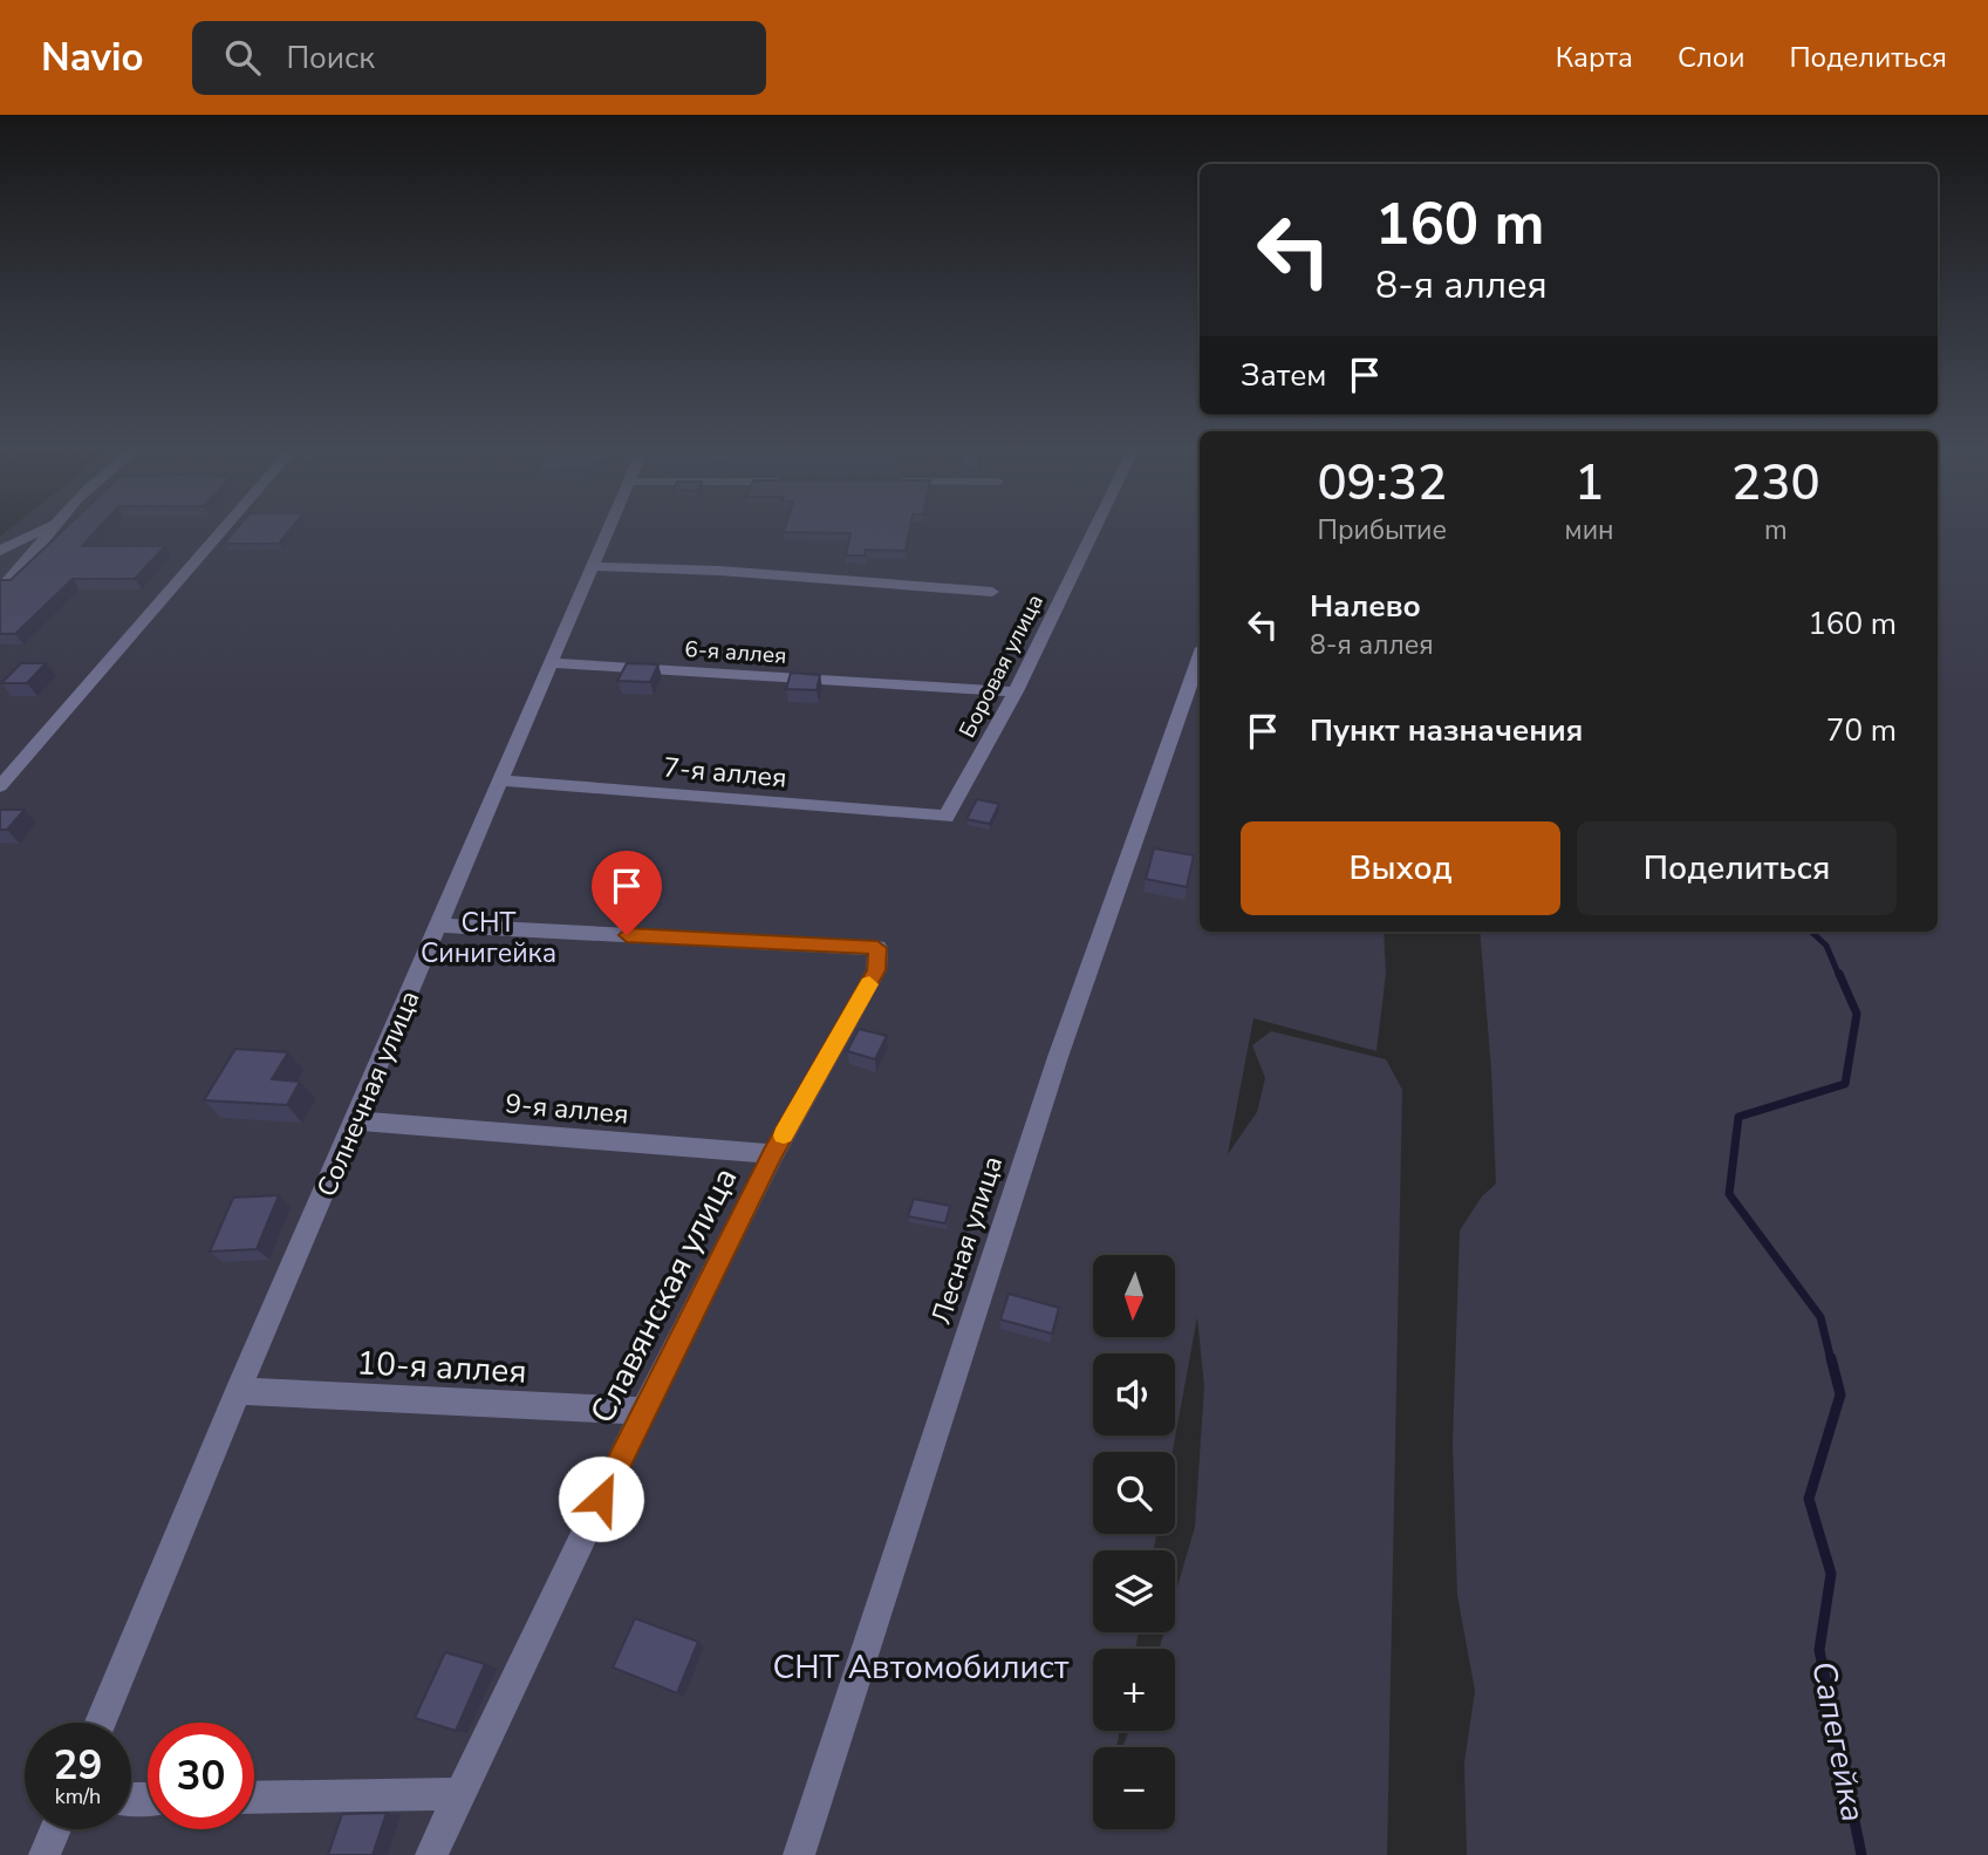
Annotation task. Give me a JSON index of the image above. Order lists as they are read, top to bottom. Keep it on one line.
{"streets":{"street":["6-я аллея","Боровая улица","7-я аллея","Солнечная улица","9-я аллея","Лесная улица","Славянская улица","10-я аллея"]},"crossings":[["6-я аллея","Боровая улица"],["6-я аллея","Солнечная улица"],["Боровая улица","7-я аллея"],["7-я аллея","Солнечная улица"],["Солнечная улица","9-я аллея"],["Солнечная улица","Славянская улица"],["Солнечная улица","10-я аллея"],["9-я аллея","Славянская улица"],["Славянская улица","10-я аллея"]],"water":["Сапегейка"],"parks":["СНТ Синигейка","СНТ Автомобилист"],"north":"bottom","page":{"header":"Navio","search":"Поиск","nav":["Карта","Слои","Поделиться"],"turn":["160 m","8-я аллея"],"then":"Затем","eta":["09:32","Прибытие","1","мин","230","m"],"list":[{"name":"Налево","note":"8-я аллея","value":"160 m"},{"name":"Пункт назначения","value":"70 m"}],"buttons":["Выход","Поделиться"],"map_buttons":["+","−"],"speed":"29 km/h","limit":"30"}}
